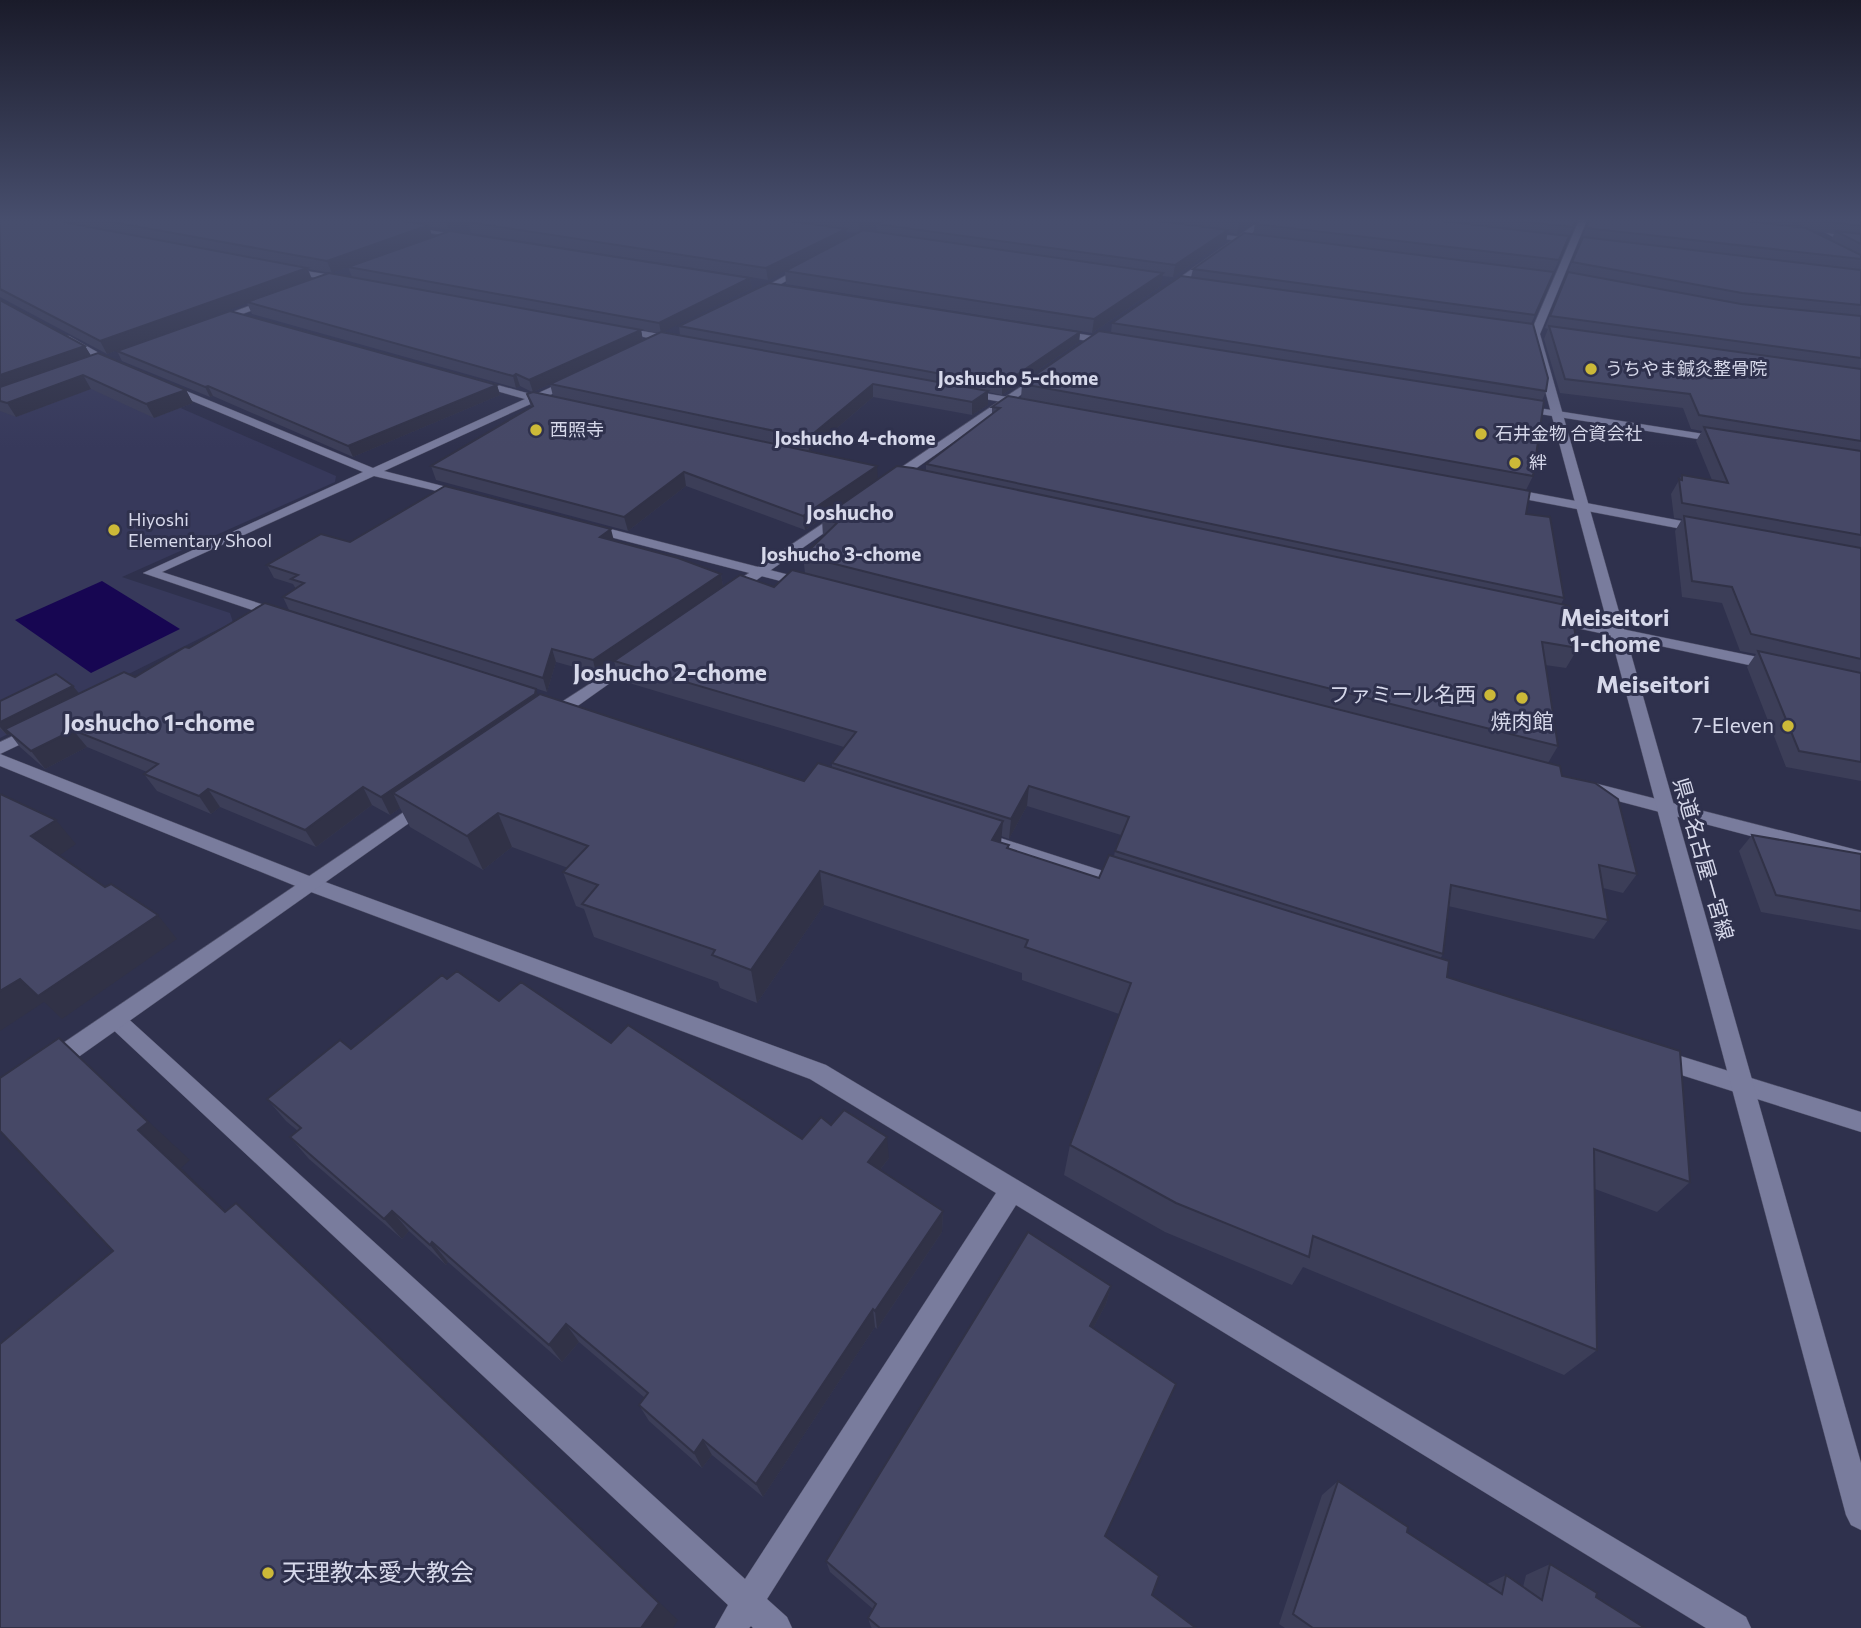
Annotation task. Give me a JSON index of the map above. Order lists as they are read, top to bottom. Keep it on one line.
{"streets":{"street":["県道名古屋一宮線"]},"districts":["Joshucho 5-chome","Joshucho 4-chome","Joshucho","Joshucho 3-chome","Meiseitori 1-chome","Joshucho 2-chome","Meiseitori","Joshucho 1-chome"],"places":["うちやま鍼灸整骨院","西照寺","石井金物 合資会社","絆","Hiyoshi Elementary Shool","ファミール名西","焼肉館","7-Eleven","天理教本愛大教会"]}
